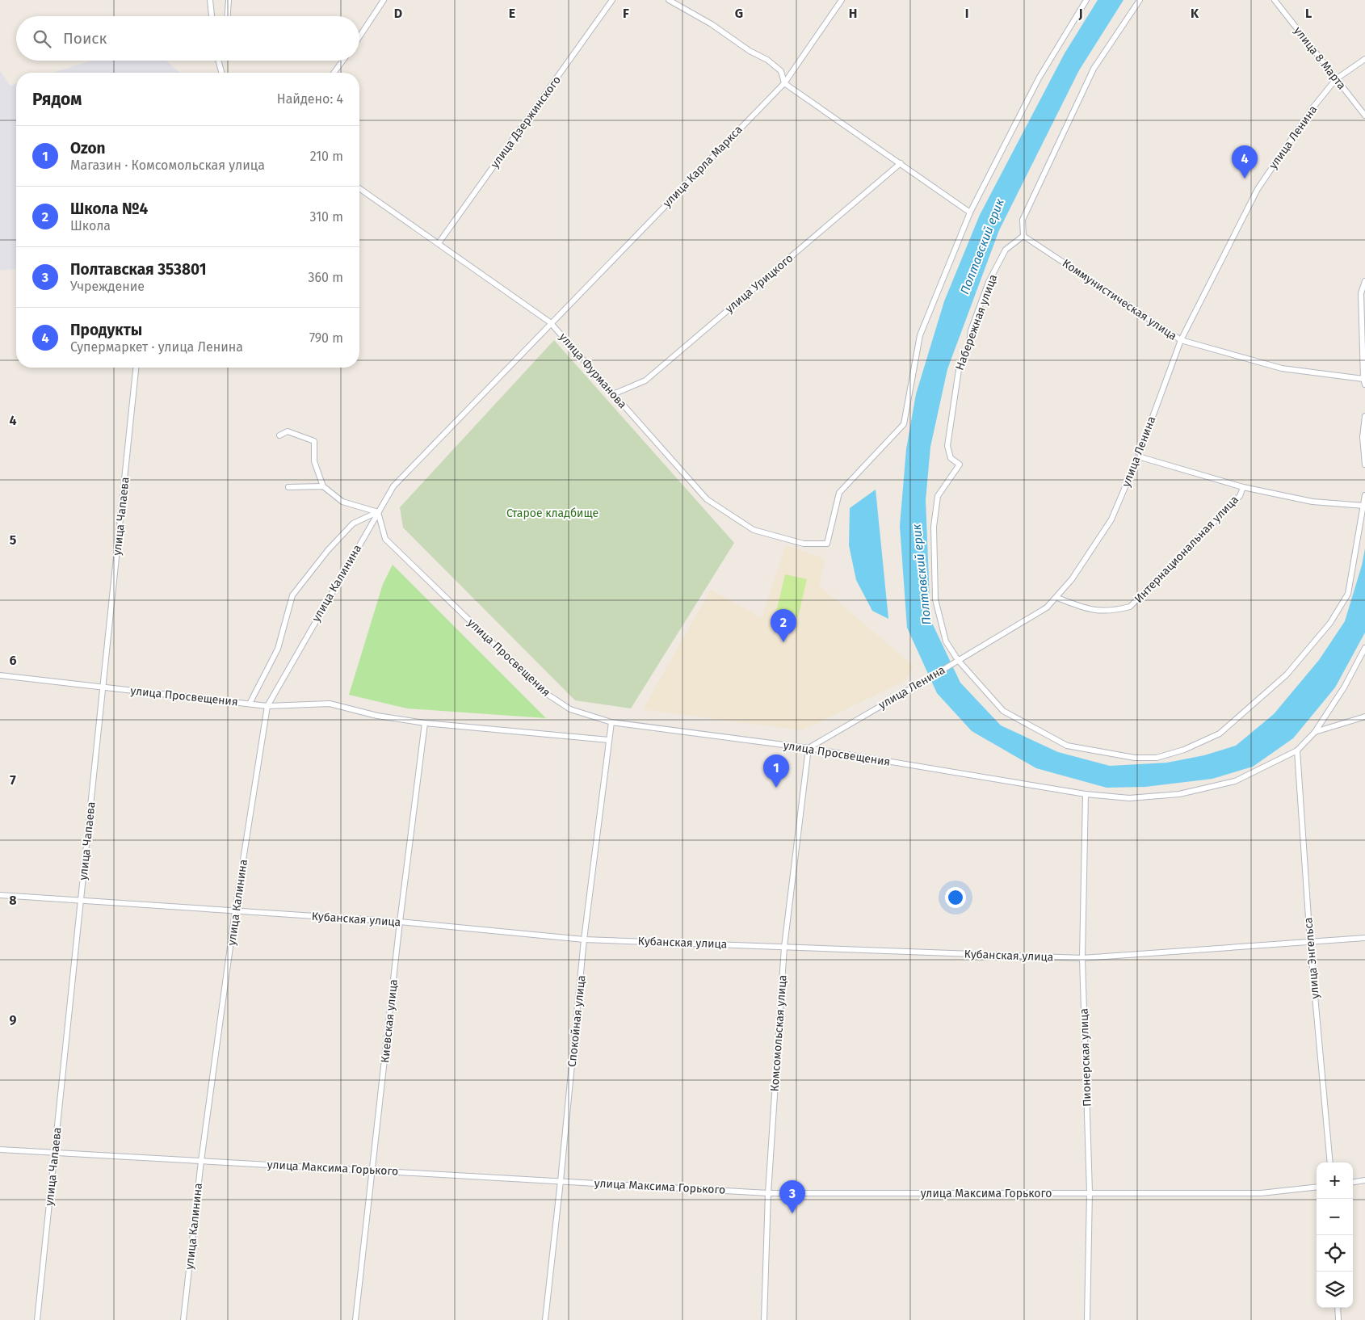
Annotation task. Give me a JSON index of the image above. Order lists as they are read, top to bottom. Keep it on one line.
{"streets":{"street":["улица 8 Марта","улица Дзержинского","улица Ленина","улица Карла Маркса","улица Урицкого","Коммунистическая улица","Набережная улица","улица Фурманова","улица Чапаева","Интернациональная улица","улица Калинина","улица Просвещения","Кубанская улица","улица Энгельса","Киевская улица","Спокойная улица","Комсомольская улица","Пионерская улица","улица Максима Горького"]},"crossings":[["улица 8 Марта","улица Ленина"],["улица Дзержинского","улица Фурманова"],["улица Ленина","Коммунистическая улица"],["улица Ленина","Набережная улица"],["улица Ленина","Интернациональная улица"],["улица Ленина","улица Просвещения"],["улица Ленина","Комсомольская улица"],["улица Карла Маркса","улица Фурманова"],["улица Карла Маркса","улица Калинина"],["улица Карла Маркса","улица Просвещения"],["улица Урицкого","улица Фурманова"],["Коммунистическая улица","Набережная улица"],["Набережная улица","Интернациональная улица"],["улица Чапаева","улица Просвещения"],["улица Чапаева","Кубанская улица"],["улица Чапаева","улица Максима Горького"],["улица Калинина","улица Просвещения"],["улица Калинина","Кубанская улица"],["улица Калинина","улица Максима Горького"],["улица Просвещения","улица Энгельса"],["улица Просвещения","Киевская улица"],["улица Просвещения","Спокойная улица"],["улица Просвещения","Комсомольская улица"],["улица Просвещения","Пионерская улица"],["Кубанская улица","улица Энгельса"],["Кубанская улица","Киевская улица"],["Кубанская улица","Спокойная улица"],["Кубанская улица","Комсомольская улица"],["Кубанская улица","Пионерская улица"],["Киевская улица","улица Максима Горького"],["Спокойная улица","улица Максима Горького"],["Комсомольская улица","улица Максима Горького"],["Пионерская улица","улица Максима Горького"]],"water":["Полтавский ерик"],"parks":["Старое кладбище"],"page":{"search":"Поиск","heading":["Рядом","Найдено: 4"],"list":[{"mark":"1","name":"Ozon","note":"Магазин · Комсомольская улица","value":"210 m"},{"mark":"2","name":"Школа №4","note":"Школа","value":"310 m"},{"mark":"3","name":"Полтавская 353801","note":"Учреждение","value":"360 m"},{"mark":"4","name":"Продукты","note":"Супермаркет · улица Ленина","value":"790 m"}],"pins":["4","2","1","3"],"map_buttons":["+","−"]},"grid":{"columns":["D","E","F","G","H","I","J","K","L"],"rows":["4","5","6","7","8","9"]}}
